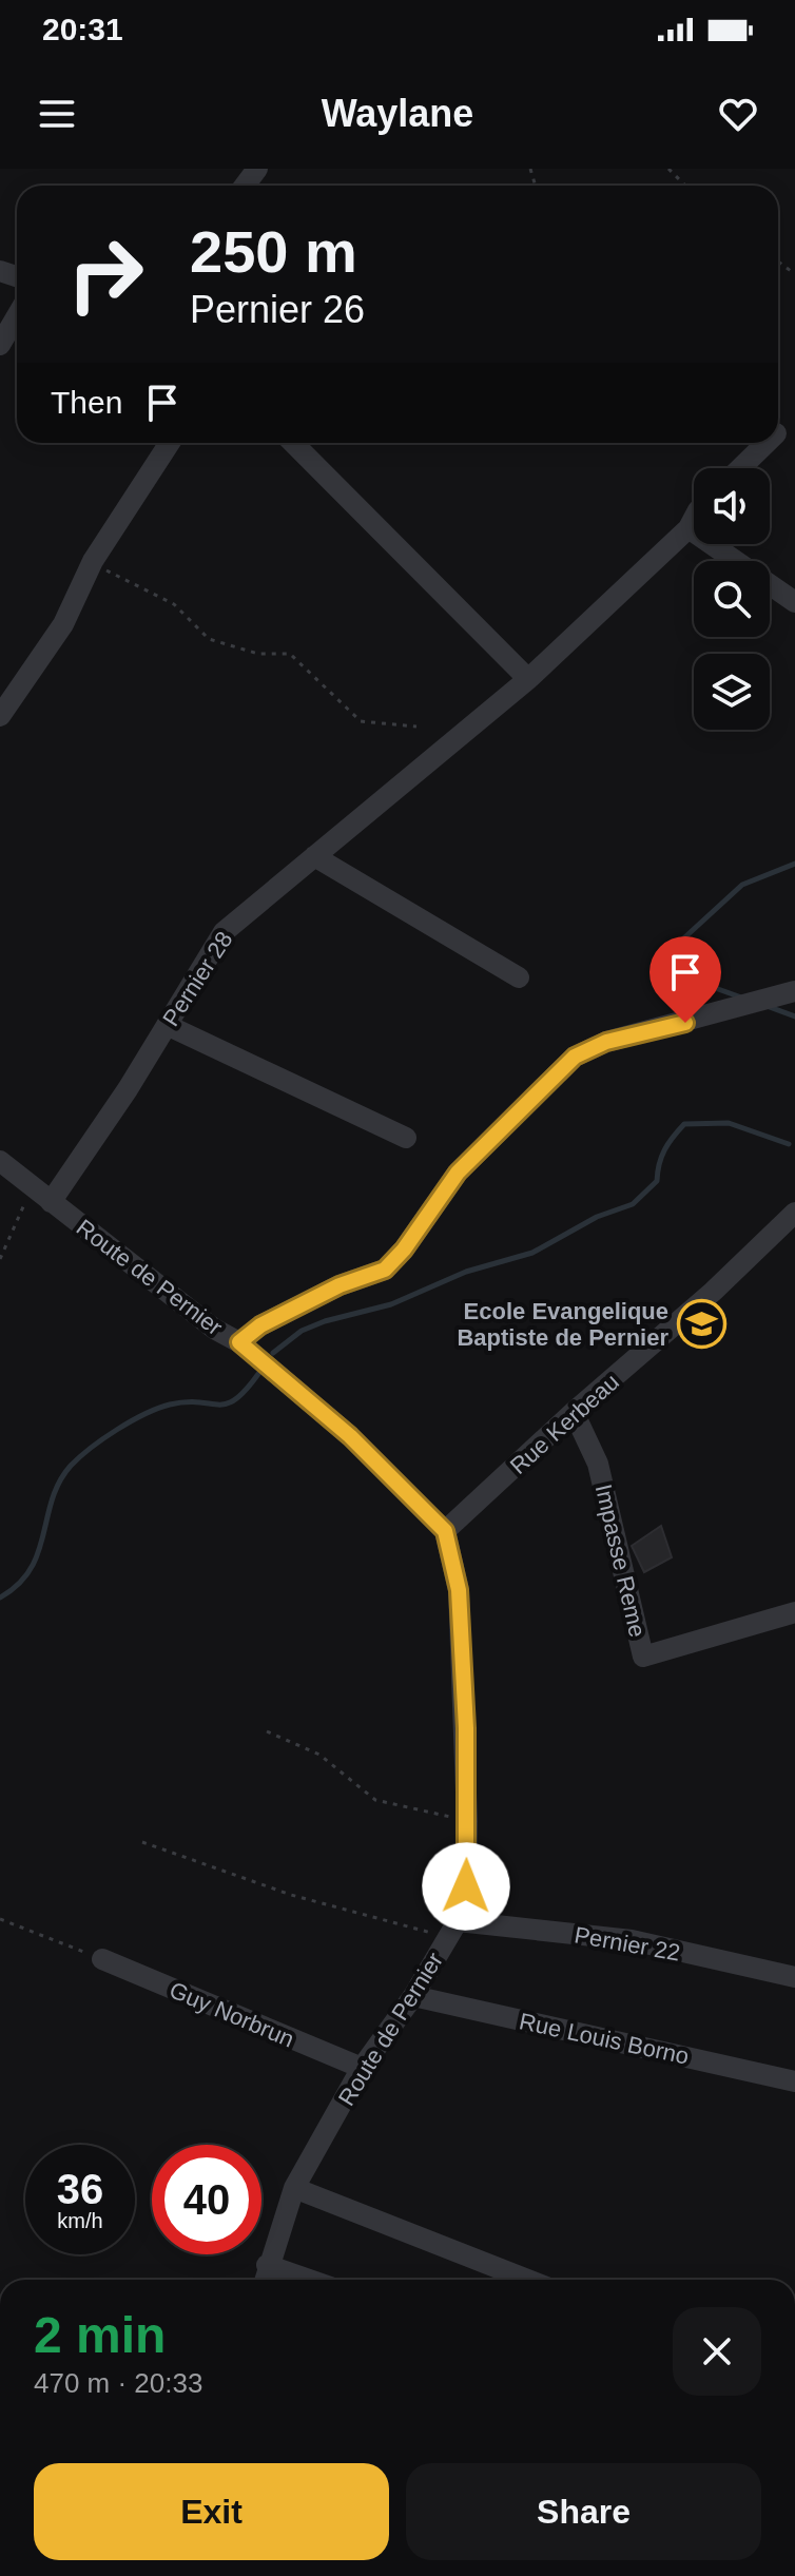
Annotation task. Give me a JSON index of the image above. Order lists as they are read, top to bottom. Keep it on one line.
{"streets":{"street":["Pernier 28","Route de Pernier","Rue Kerbeau","Impasse Reme","Pernier 22","Guy Norbrun","Rue Louis Borno"]},"crossings":[["Pernier 28","Route de Pernier"],["Route de Pernier","Rue Kerbeau"],["Route de Pernier","Pernier 22"],["Route de Pernier","Guy Norbrun"],["Route de Pernier","Rue Louis Borno"],["Rue Kerbeau","Impasse Reme"]],"places":{"school or university":["Ecole Evangelique Baptiste de Pernier"]},"page":{"status":"20:31","header":"Waylane","turn":["250 m","Pernier 26"],"then":"Then","speed":"36 km/h","limit":"40","heading":["2 min","470 m · 20:33"],"buttons":["Exit","Share"]}}
